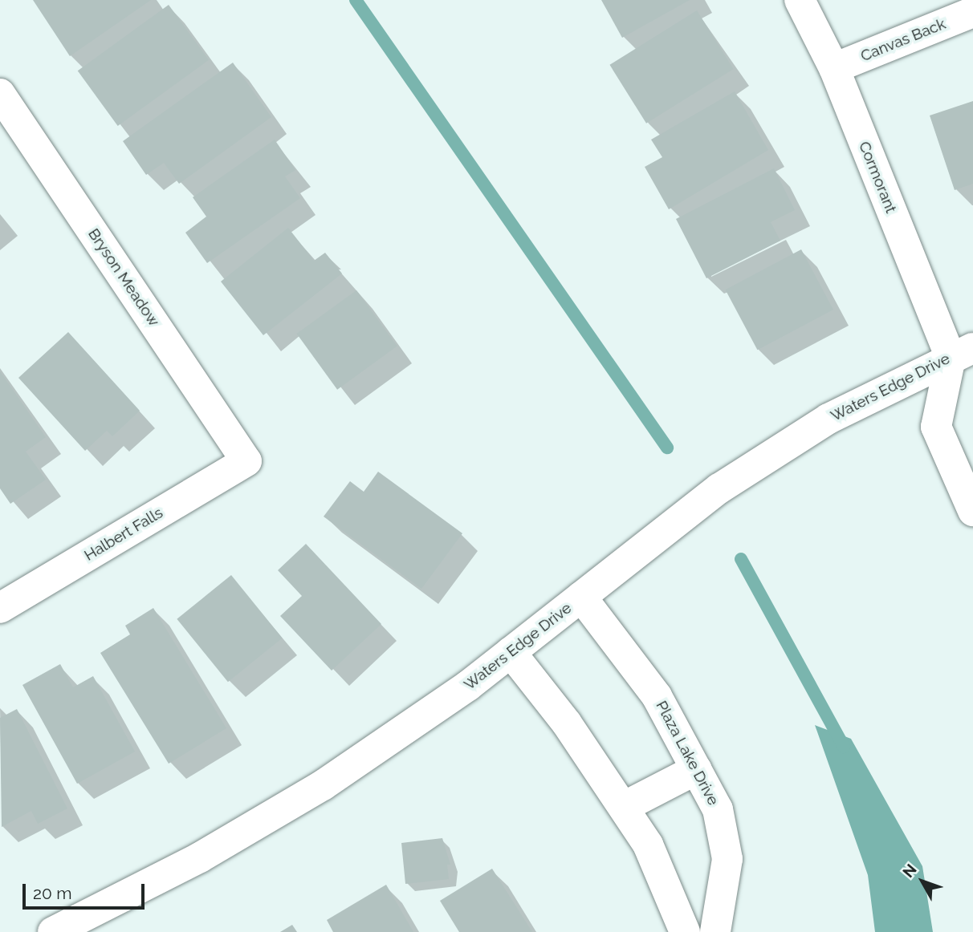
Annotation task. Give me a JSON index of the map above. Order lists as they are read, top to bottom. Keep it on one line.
{"streets":{"street":["Canvas Back","Cormorant","Bryson Meadow","Waters Edge Drive","Halbert Falls","Plaza Lake Drive"]},"crossings":[["Canvas Back","Cormorant"],["Cormorant","Waters Edge Drive"],["Bryson Meadow","Halbert Falls"],["Waters Edge Drive","Plaza Lake Drive"]],"scale_bar":"20 m","north":"top left"}
